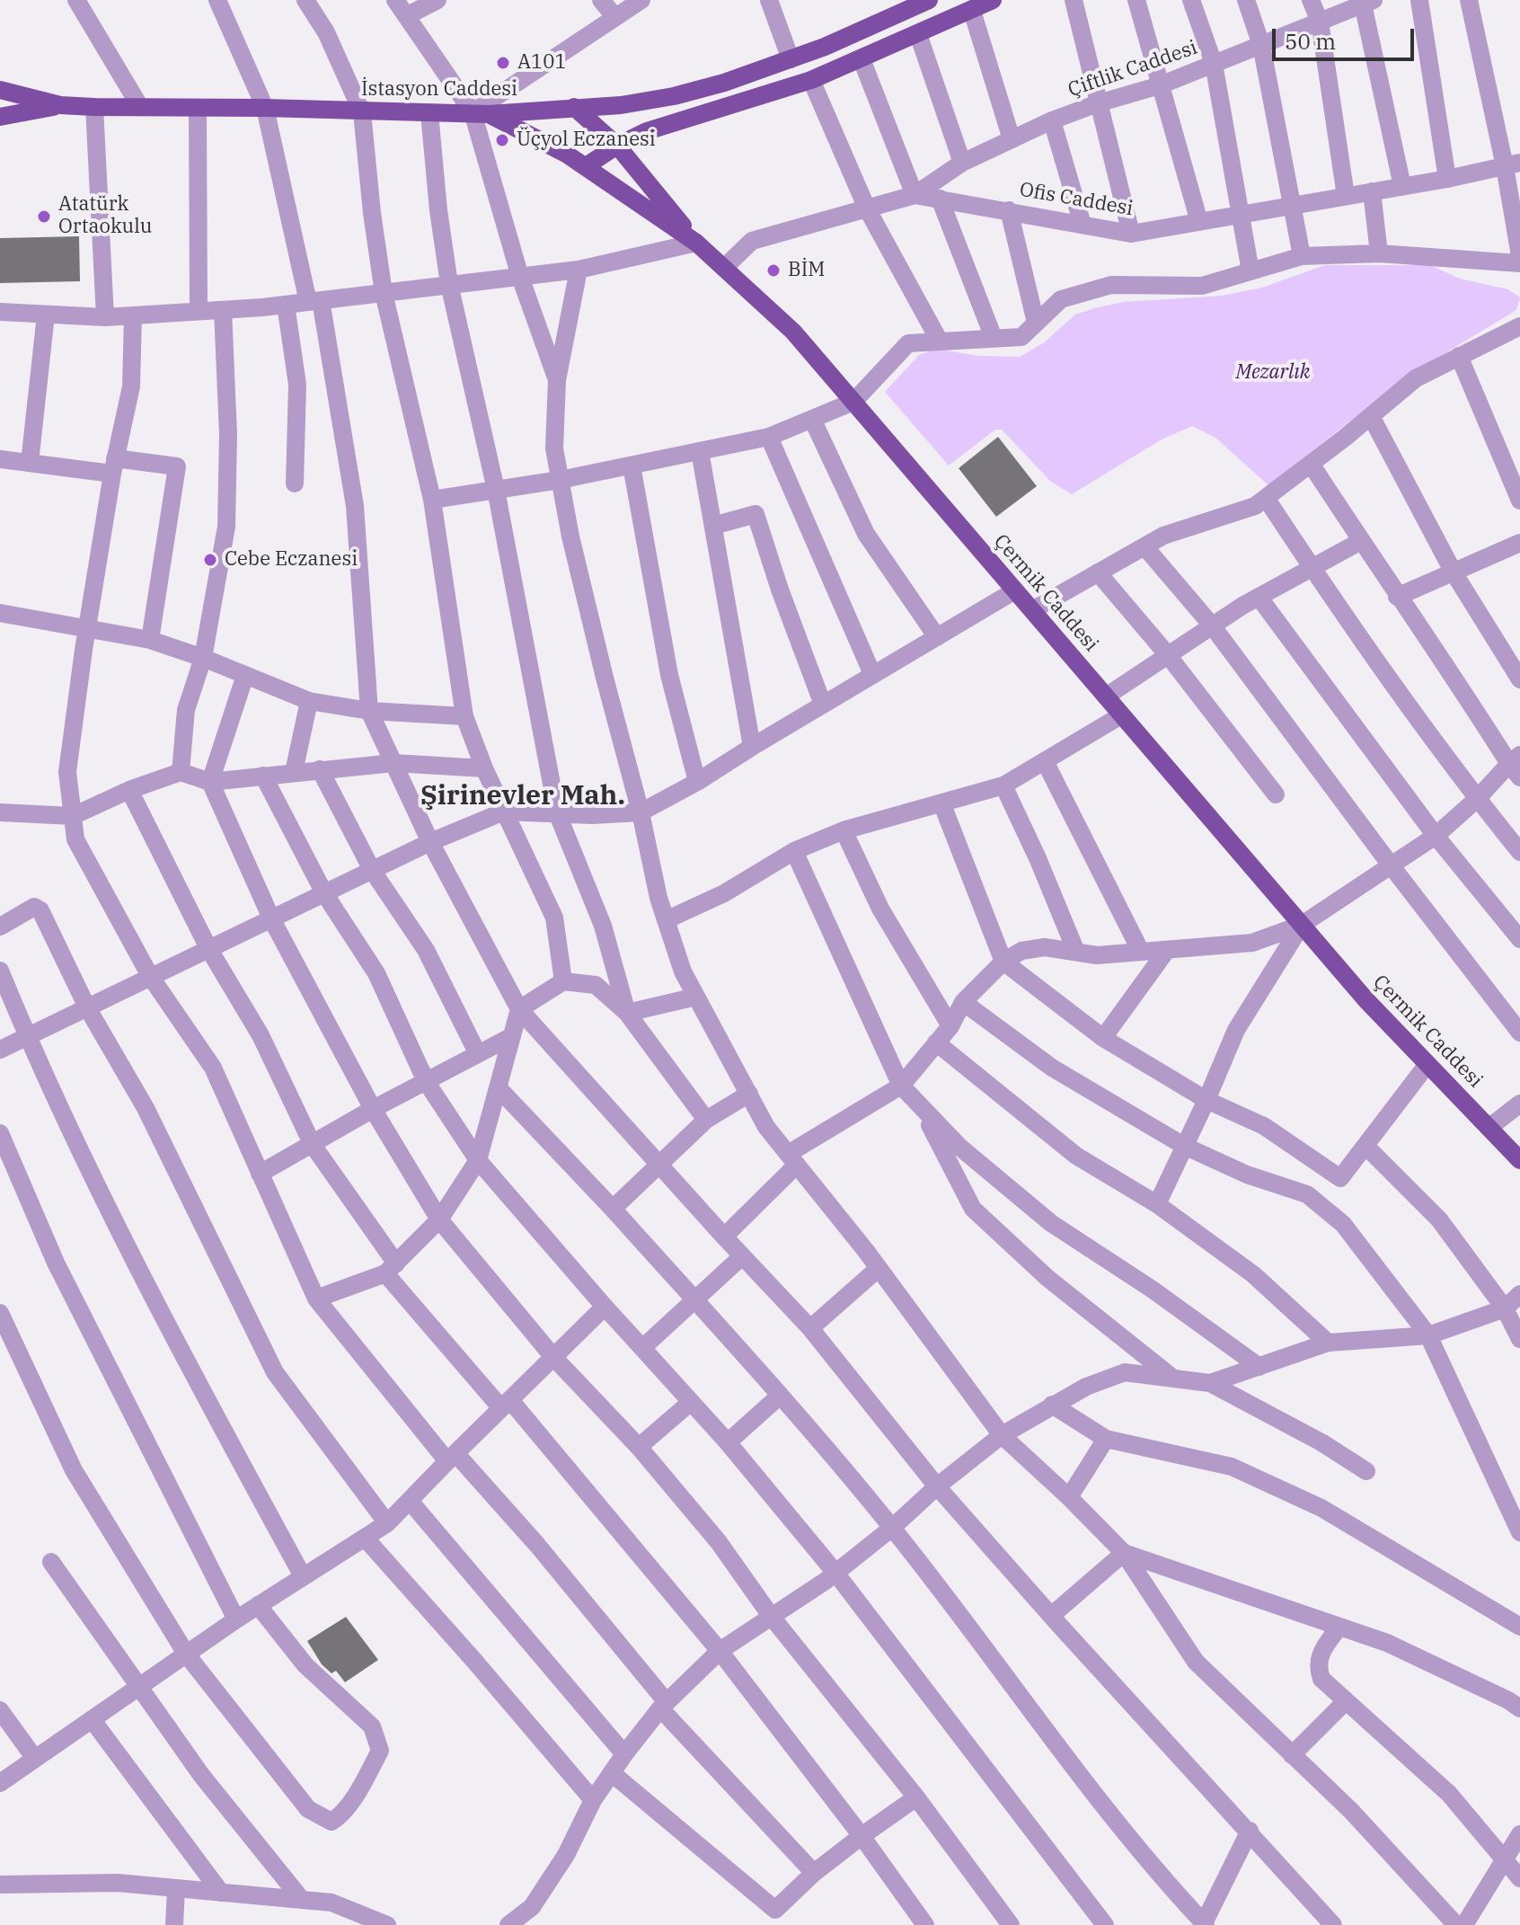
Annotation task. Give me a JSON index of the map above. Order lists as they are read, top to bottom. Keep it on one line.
{"streets":{"main road":["İstasyon Caddesi","Çermik Caddesi"],"street":["Çiftlik Caddesi","Ofis Caddesi"]},"crossings":[["Çiftlik Caddesi","Ofis Caddesi"],["İstasyon Caddesi","Çermik Caddesi"],["Ofis Caddesi","Çermik Caddesi"]],"districts":["Şirinevler Mah."],"parks":["Mezarlık"],"places":["A101","Üçyol Eczanesi","Atatürk Ortaokulu","BİM","Cebe Eczanesi"],"scale_bar":"50 m"}
